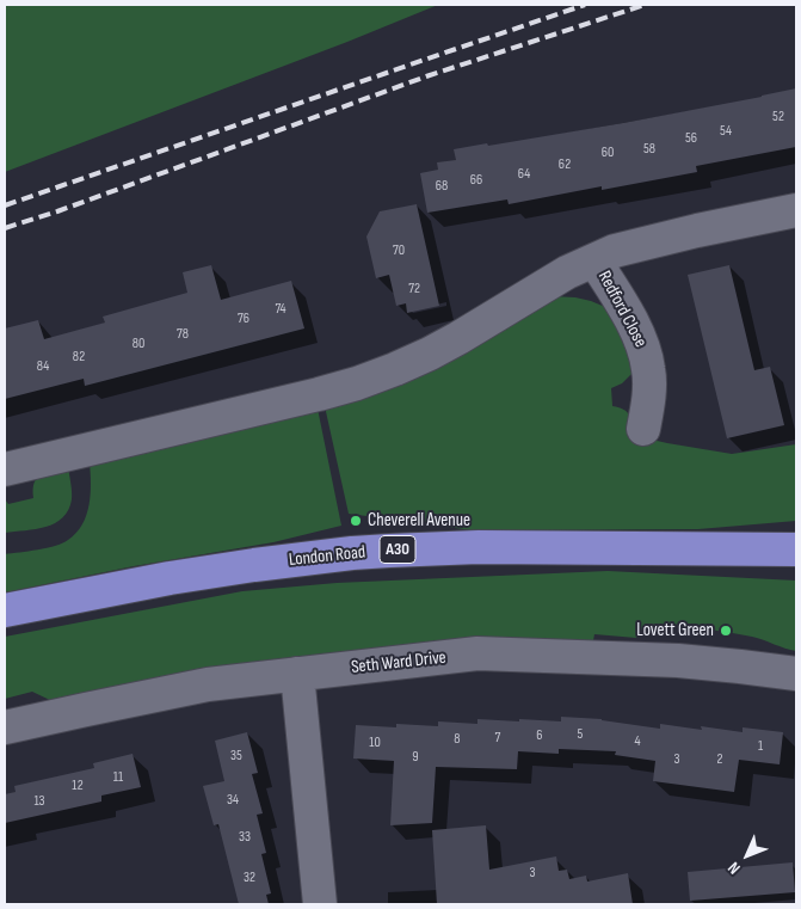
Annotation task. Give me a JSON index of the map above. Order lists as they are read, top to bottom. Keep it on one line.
{"streets":{"highway":["A30","London Road"],"street":["Redford Close","Seth Ward Drive"]},"places":["Cheverell Avenue","Lovett Green"],"house_numbers":["52","54","56","58","60","62","64","66","68","70","72","74","76","78","80","82","84","5","6","7","8","4","10","1","35","9","3","2","11","12","34","13","33","3","32"],"north":"bottom left"}
